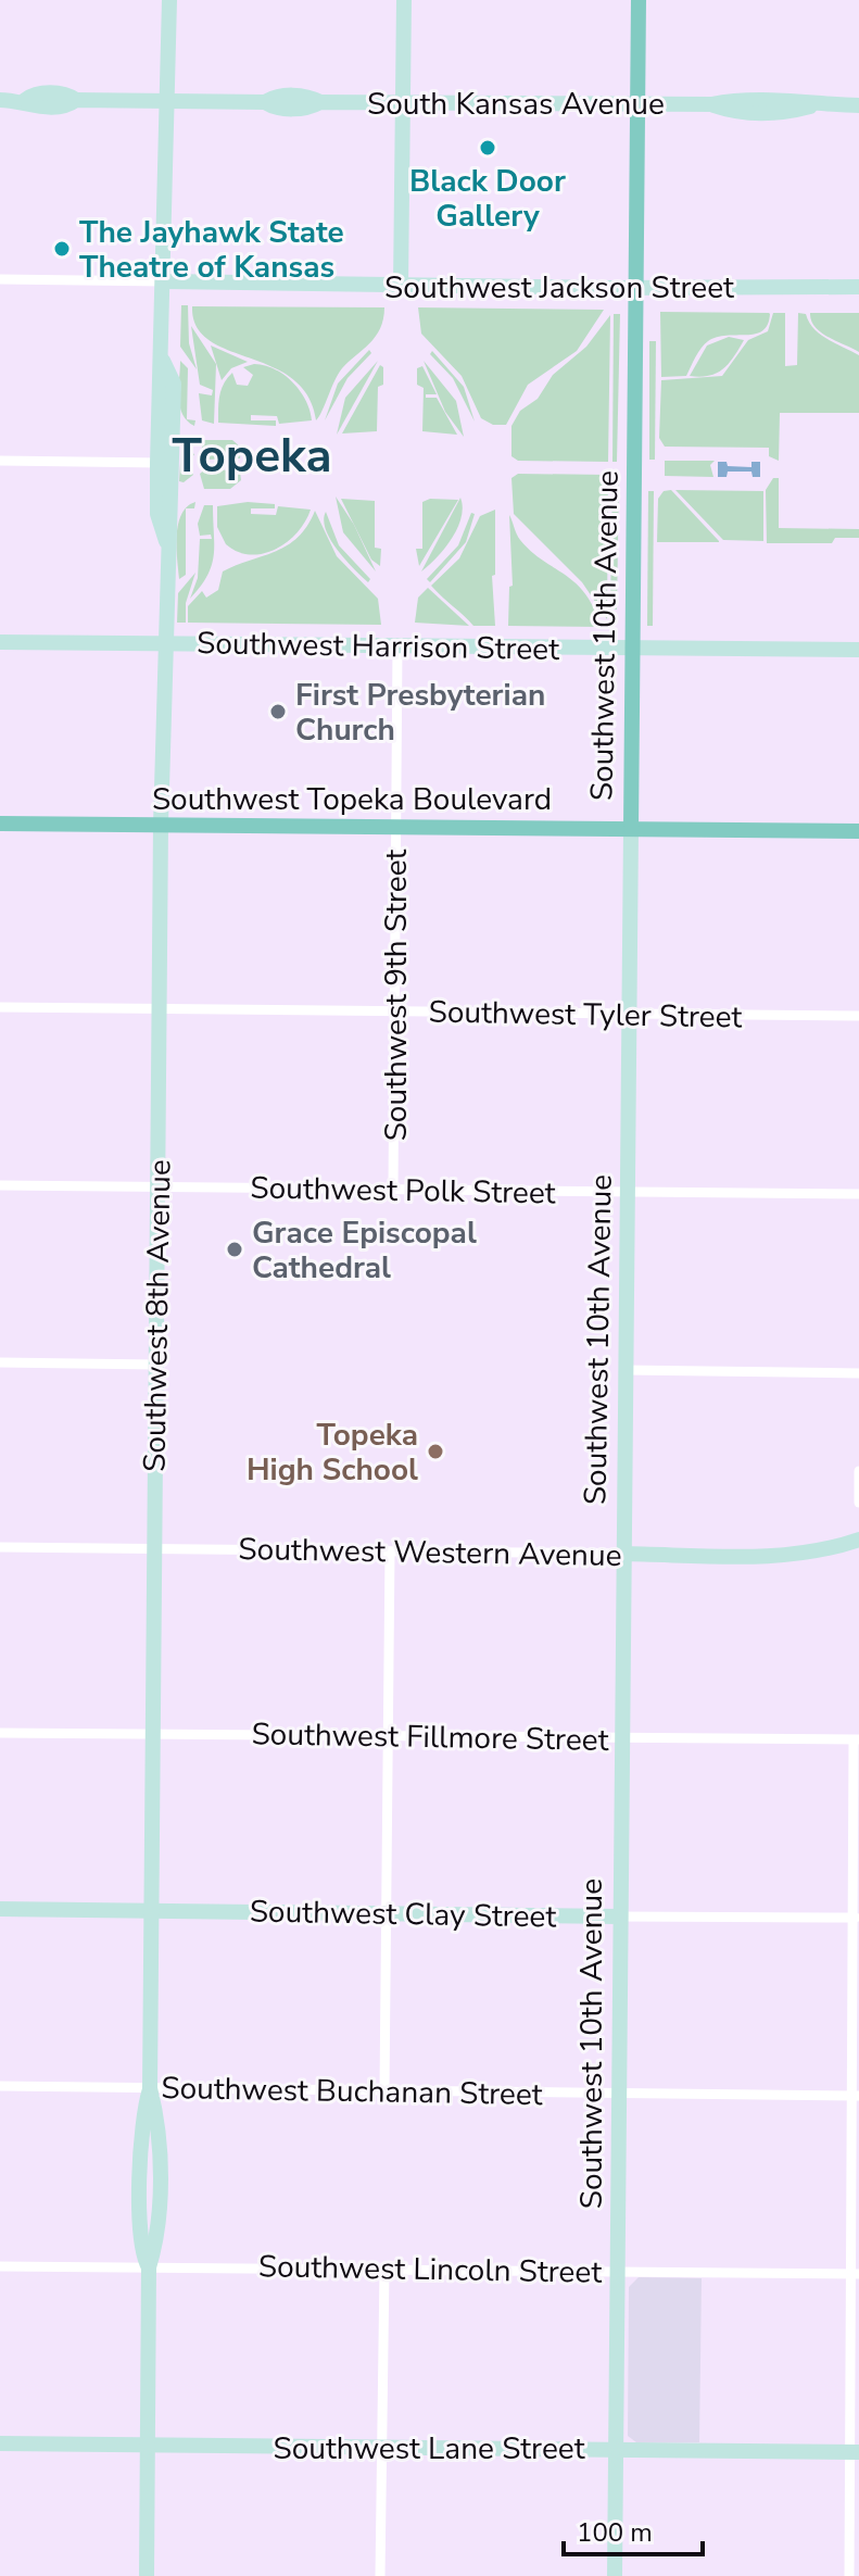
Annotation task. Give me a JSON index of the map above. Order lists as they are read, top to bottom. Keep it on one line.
{"streets":{"main road":["South Kansas Avenue","Southwest Jackson Street","Southwest 10th Avenue","Southwest Harrison Street","Southwest Topeka Boulevard","Southwest 8th Avenue","Southwest Western Avenue","Southwest Clay Street","Southwest Lane Street"],"street":["Southwest 9th Street","Southwest Tyler Street","Southwest Polk Street","Southwest Fillmore Street","Southwest Buchanan Street","Southwest Lincoln Street"]},"crossings":[["South Kansas Avenue","Southwest 10th Avenue"],["South Kansas Avenue","Southwest 8th Avenue"],["Southwest Jackson Street","Southwest 10th Avenue"],["Southwest Jackson Street","Southwest 8th Avenue"],["Southwest 10th Avenue","Southwest Harrison Street"],["Southwest 10th Avenue","Southwest Topeka Boulevard"],["Southwest 10th Avenue","Southwest Tyler Street"],["Southwest 10th Avenue","Southwest Polk Street"],["Southwest 10th Avenue","Southwest Western Avenue"],["Southwest 10th Avenue","Southwest Fillmore Street"],["Southwest 10th Avenue","Southwest Clay Street"],["Southwest 10th Avenue","Southwest Buchanan Street"],["Southwest 10th Avenue","Southwest Lincoln Street"],["Southwest 10th Avenue","Southwest Lane Street"],["Southwest Harrison Street","Southwest 9th Street"],["Southwest Harrison Street","Southwest 8th Avenue"],["Southwest Topeka Boulevard","Southwest 9th Street"],["Southwest Topeka Boulevard","Southwest 8th Avenue"],["Southwest 9th Street","Southwest Tyler Street"],["Southwest 9th Street","Southwest Polk Street"],["Southwest Tyler Street","Southwest 8th Avenue"],["Southwest Polk Street","Southwest 8th Avenue"],["Southwest 8th Avenue","Southwest Western Avenue"],["Southwest 8th Avenue","Southwest Fillmore Street"],["Southwest 8th Avenue","Southwest Clay Street"],["Southwest 8th Avenue","Southwest Buchanan Street"],["Southwest 8th Avenue","Southwest Lincoln Street"],["Southwest 8th Avenue","Southwest Lane Street"]],"districts":["Topeka"],"places":["Black Door Gallery","The Jayhawk State Theatre of Kansas","First Presbyterian Church","Grace Episcopal Cathedral","Topeka High School"],"scale_bar":"100 m"}
